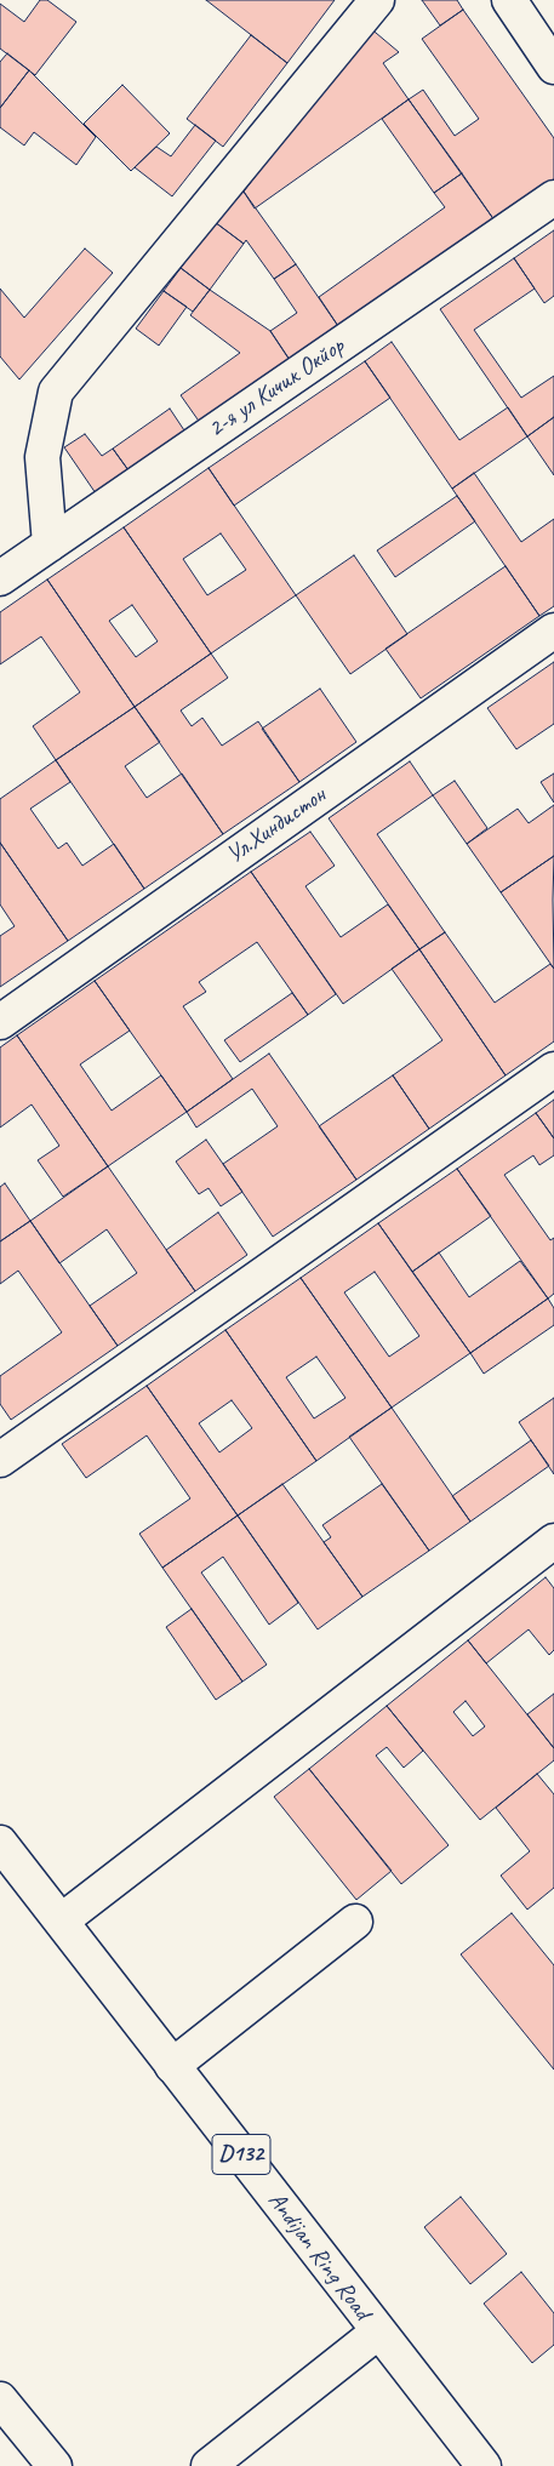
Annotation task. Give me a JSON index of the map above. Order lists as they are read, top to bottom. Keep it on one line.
{"streets":{"main road":["2-я ул Кичик Окйор","Ул.Хиндистон","D132","Andijan Ring Road"]}}
